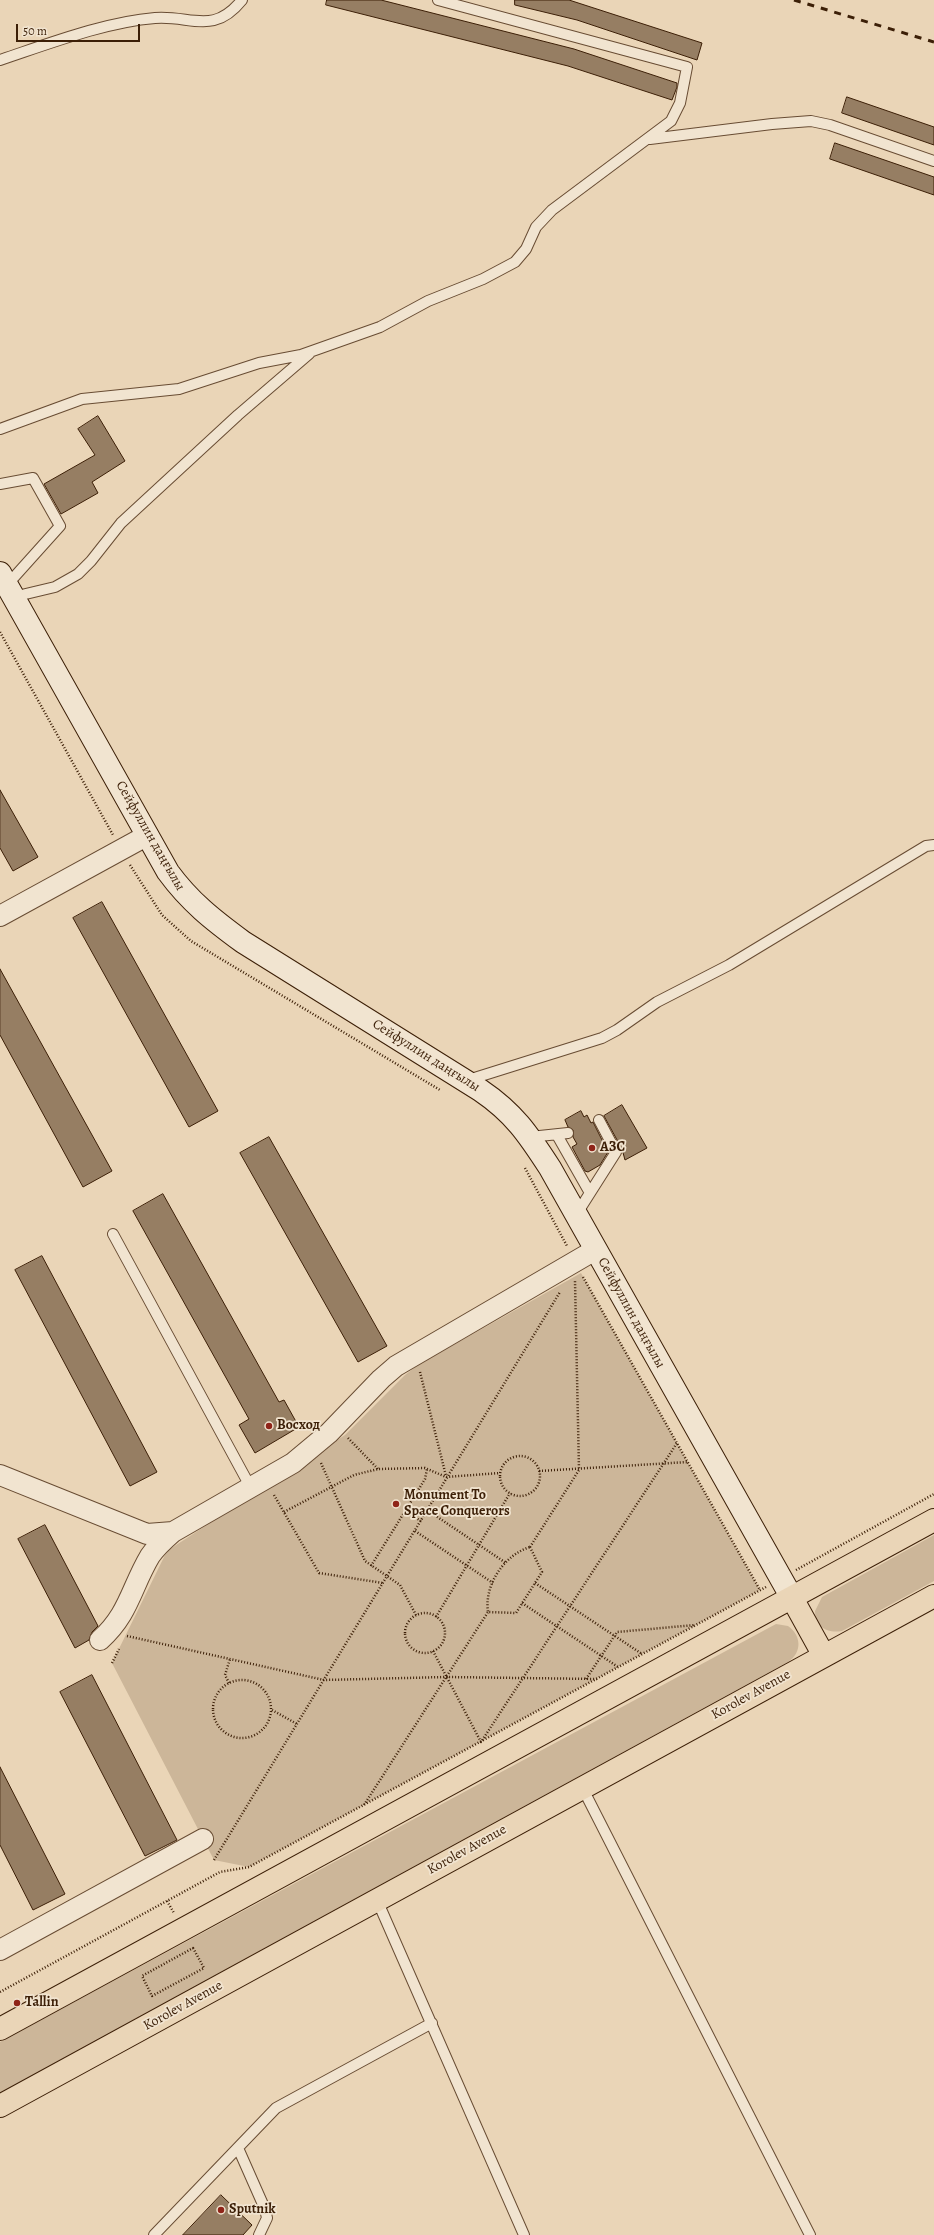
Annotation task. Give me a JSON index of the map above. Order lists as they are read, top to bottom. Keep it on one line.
{"streets":{"main road":["Korolev Avenue"],"street":["Сейфуллин даңғылы"]},"places":["АЗС","Восход","Monument To Space Conquerors","Tallin","Sputnik"],"scale_bar":"50 m"}
